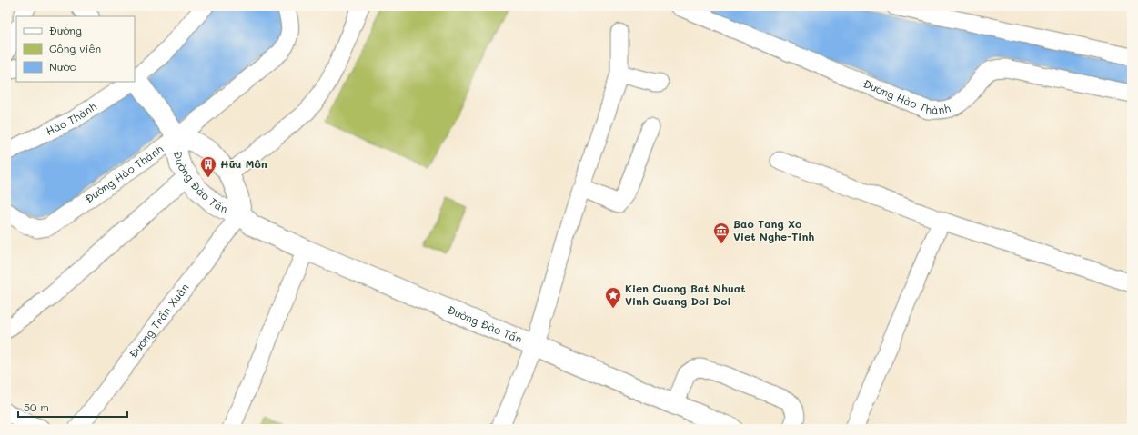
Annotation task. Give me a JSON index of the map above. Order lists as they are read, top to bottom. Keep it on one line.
{"streets":{"street":["Đường Hào Thành","Hào Thành","Đường Đào Tấn","Đường Trần Xuân"]},"crossings":[["Đường Hào Thành","Đường Đào Tấn"],["Đường Đào Tấn","Đường Trần Xuân"]],"places":{"building":["Hữu Môn"],"museum":["Bao Tang Xo Viet Nghe-Tinh"],"place":["Kien Cuong Bat Nhuat Vinh Quang Doi Doi"]},"legend":["Đường","Công viên","Nước"],"scale_bar":"50 m"}
